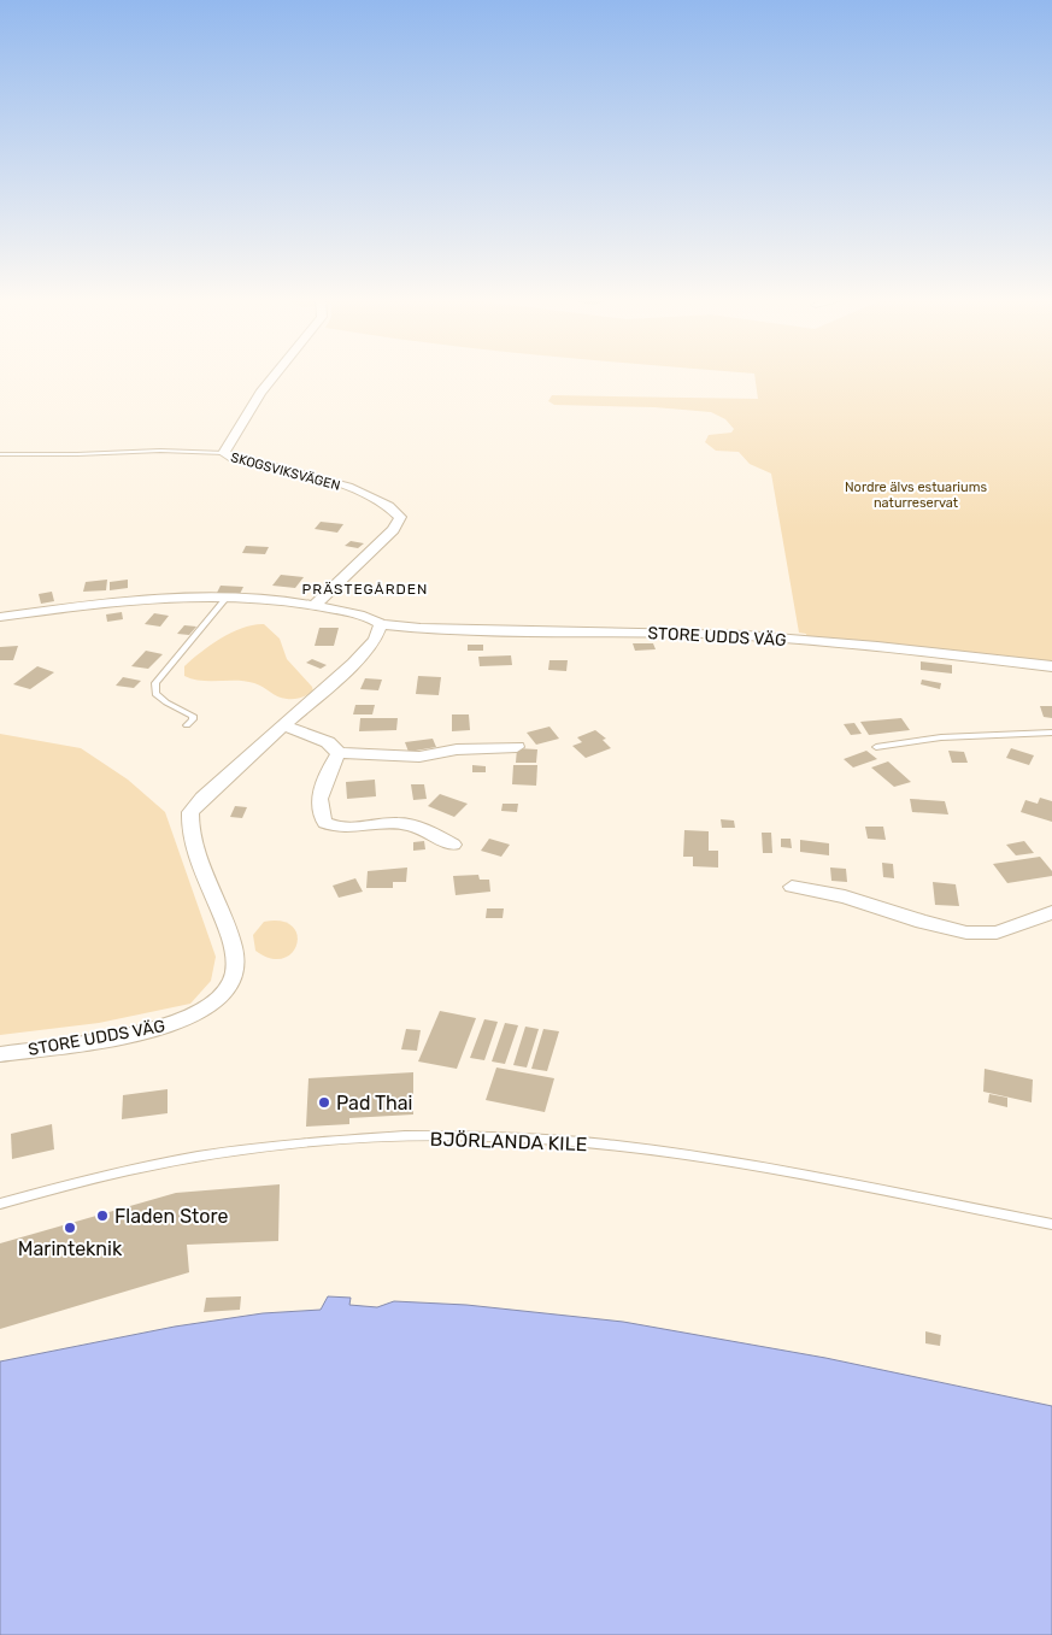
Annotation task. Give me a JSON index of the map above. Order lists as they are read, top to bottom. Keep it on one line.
{"streets":{"street":["SKOGSVIKSVÄGEN","STORE UDDS VÄG"],"lane":["BJÖRLANDA KILE"]},"crossings":[["SKOGSVIKSVÄGEN","STORE UDDS VÄG"]],"districts":["PRÄSTEGÅRDEN"],"parks":["Nordre älvs estuariums naturreservat"],"places":["Pad Thai","Fladen Store","Marinteknik"]}
